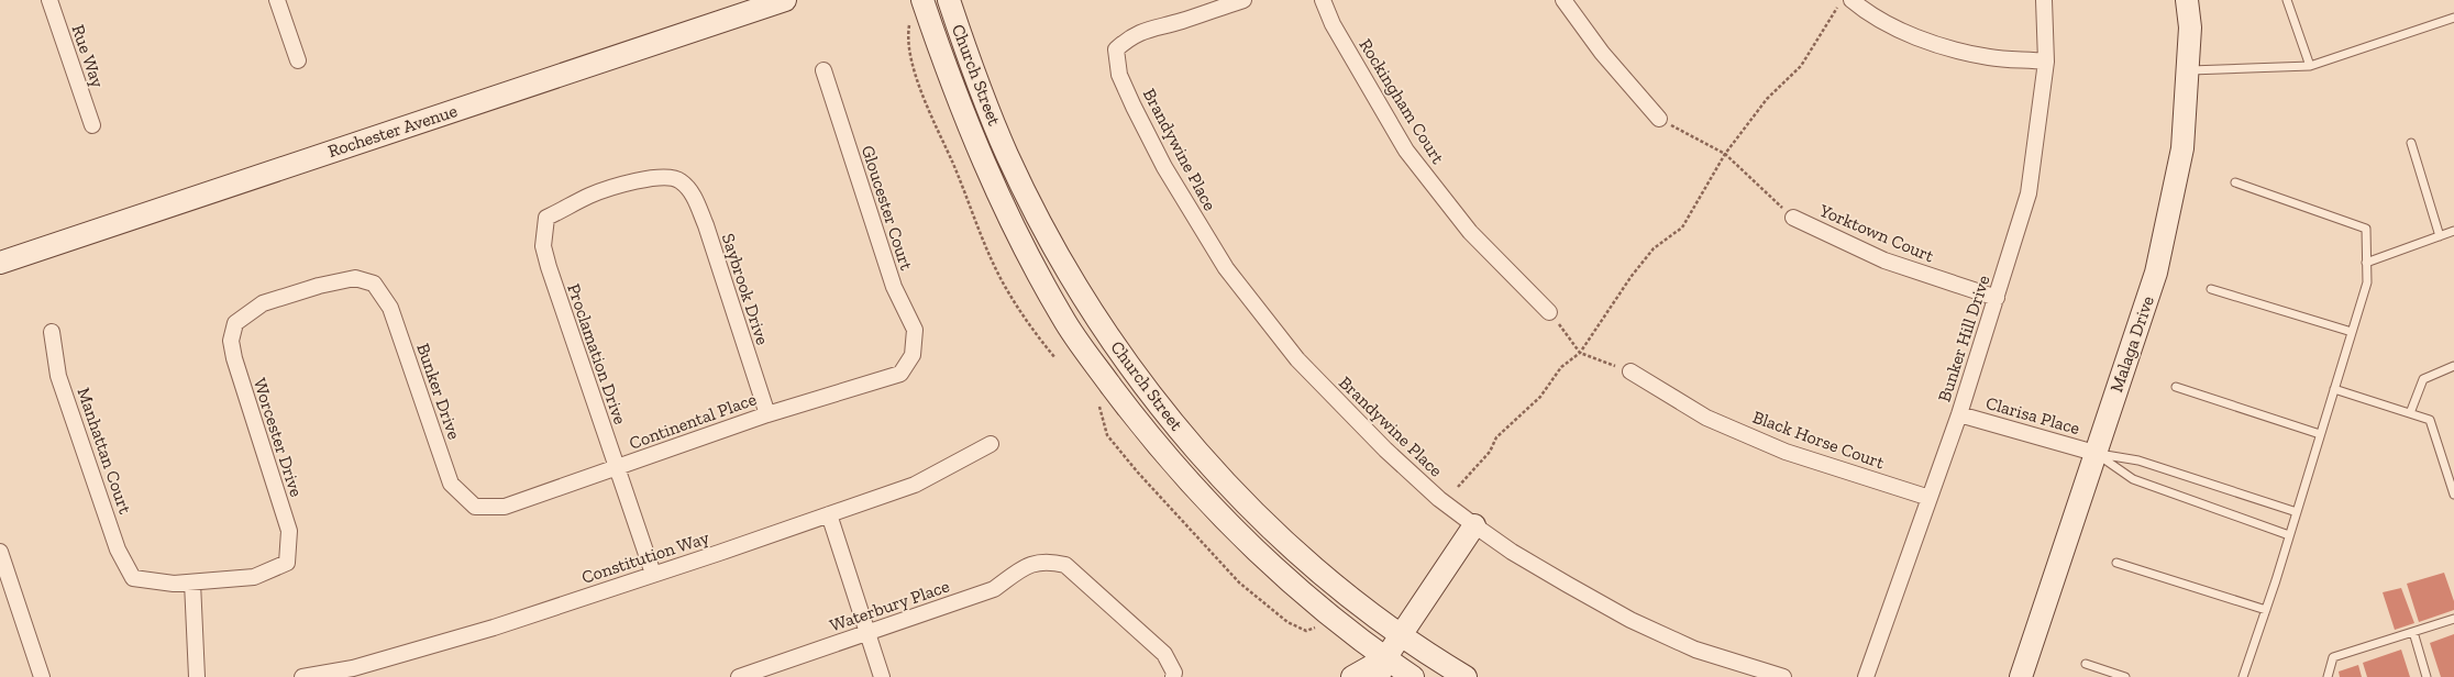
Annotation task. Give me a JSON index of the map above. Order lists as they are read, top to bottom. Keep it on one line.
{"streets":{"main road":["Church Street","Rochester Avenue","Malaga Drive"],"street":["Rue Way","Rockingham Court","Brandywine Place","Gloucester Court","Yorktown Court","Saybrook Drive","Bunker Hill Drive","Proclamation Drive","Bunker Drive","Clarisa Place","Continental Place","Worcester Drive","Black Horse Court","Manhattan Court","Constitution Way","Waterbury Place"]},"crossings":[["Gloucester Court","Continental Place"],["Yorktown Court","Bunker Hill Drive"],["Saybrook Drive","Proclamation Drive"],["Saybrook Drive","Continental Place"],["Bunker Hill Drive","Clarisa Place"],["Bunker Hill Drive","Black Horse Court"],["Malaga Drive","Clarisa Place"],["Proclamation Drive","Continental Place"],["Proclamation Drive","Constitution Way"],["Bunker Drive","Continental Place"],["Bunker Drive","Worcester Drive"],["Worcester Drive","Manhattan Court"]]}
